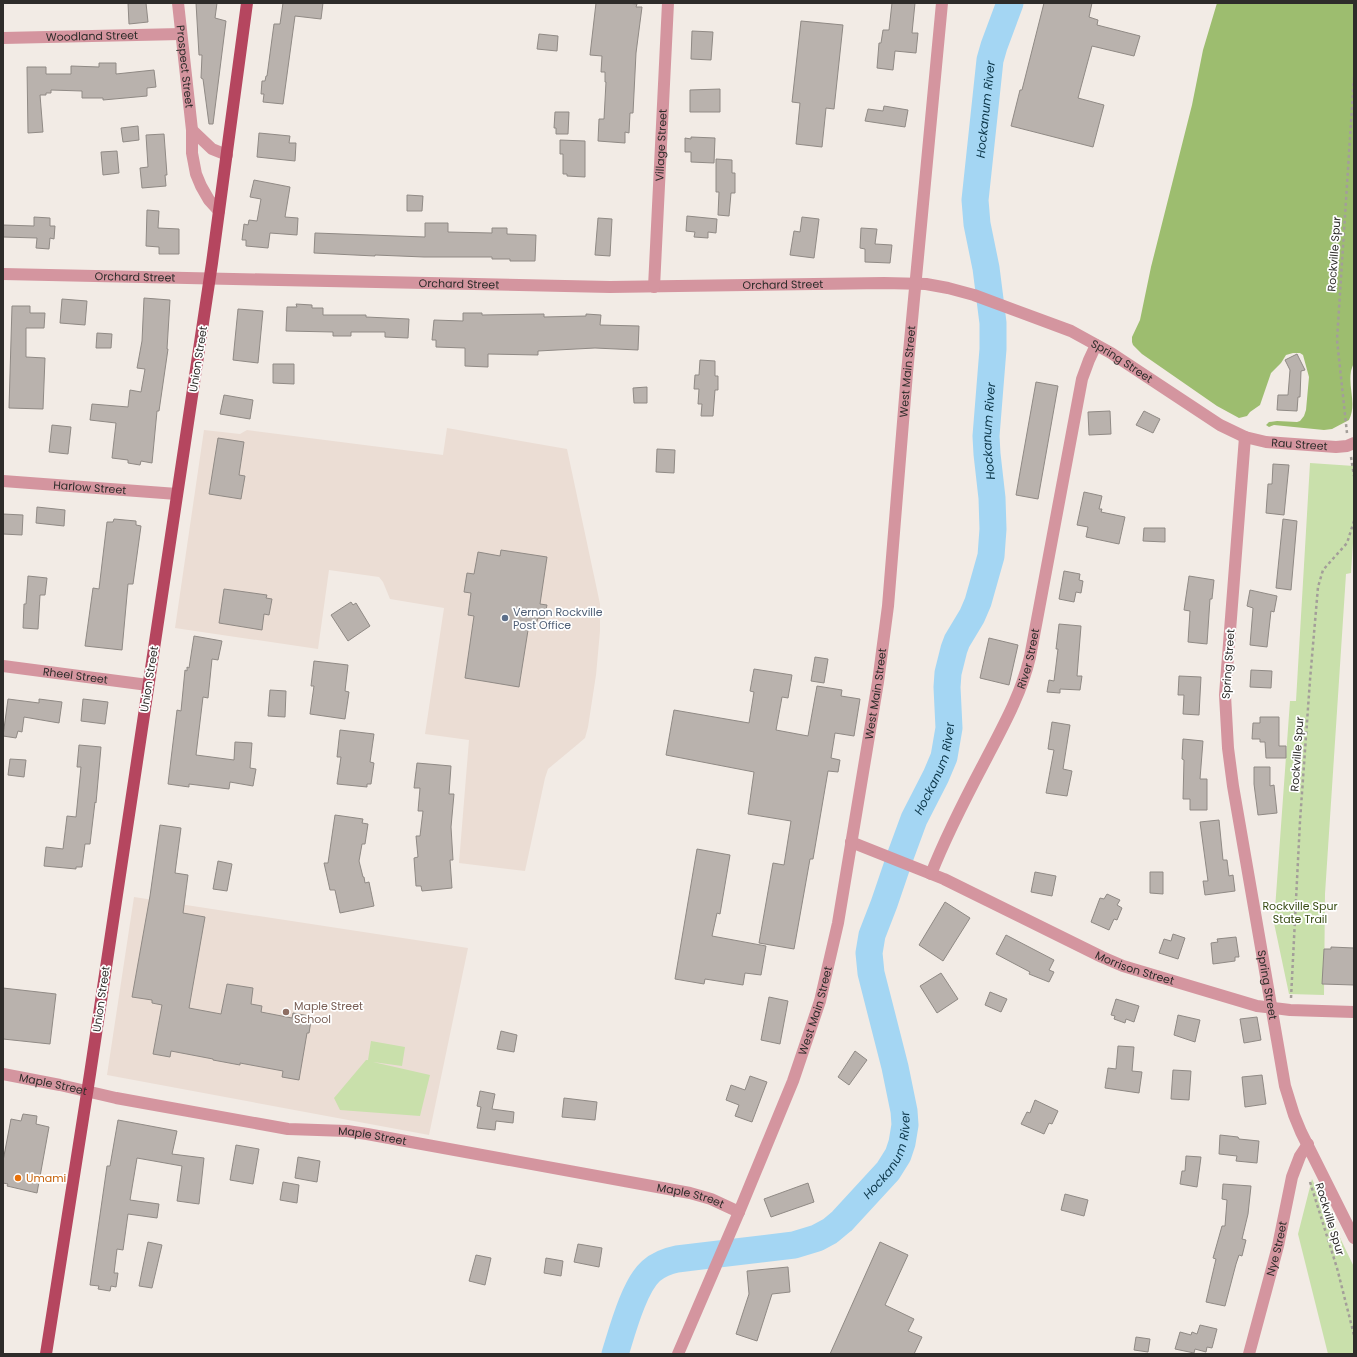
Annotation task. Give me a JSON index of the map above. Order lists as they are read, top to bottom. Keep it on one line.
{"streets":{"main road":["Union Street"],"street":["Woodland Street","Prospect Street","Village Street","Orchard Street","Spring Street","West Main Street","Rau Street","Harlow Street","River Street","Rheel Street","Morrison Street","Maple Street","Nye Street"],"path":["Rockville Spur"]},"crossings":[["Woodland Street","Prospect Street"],["Prospect Street","Union Street"],["Village Street","Orchard Street"],["Rockville Spur","Rau Street"],["Orchard Street","Union Street"],["Orchard Street","Spring Street"],["Orchard Street","West Main Street"],["Union Street","Harlow Street"],["Union Street","Rheel Street"],["Union Street","Maple Street"],["Spring Street","West Main Street"],["Spring Street","Rau Street"],["Spring Street","River Street"],["Spring Street","Morrison Street"],["Spring Street","Nye Street"],["West Main Street","Maple Street"],["River Street","Morrison Street"]],"water":["Hockanum River"],"parks":["Rockville Spur State Trail"],"places":["Vernon Rockville Post Office","Maple Street School","Umami"]}
